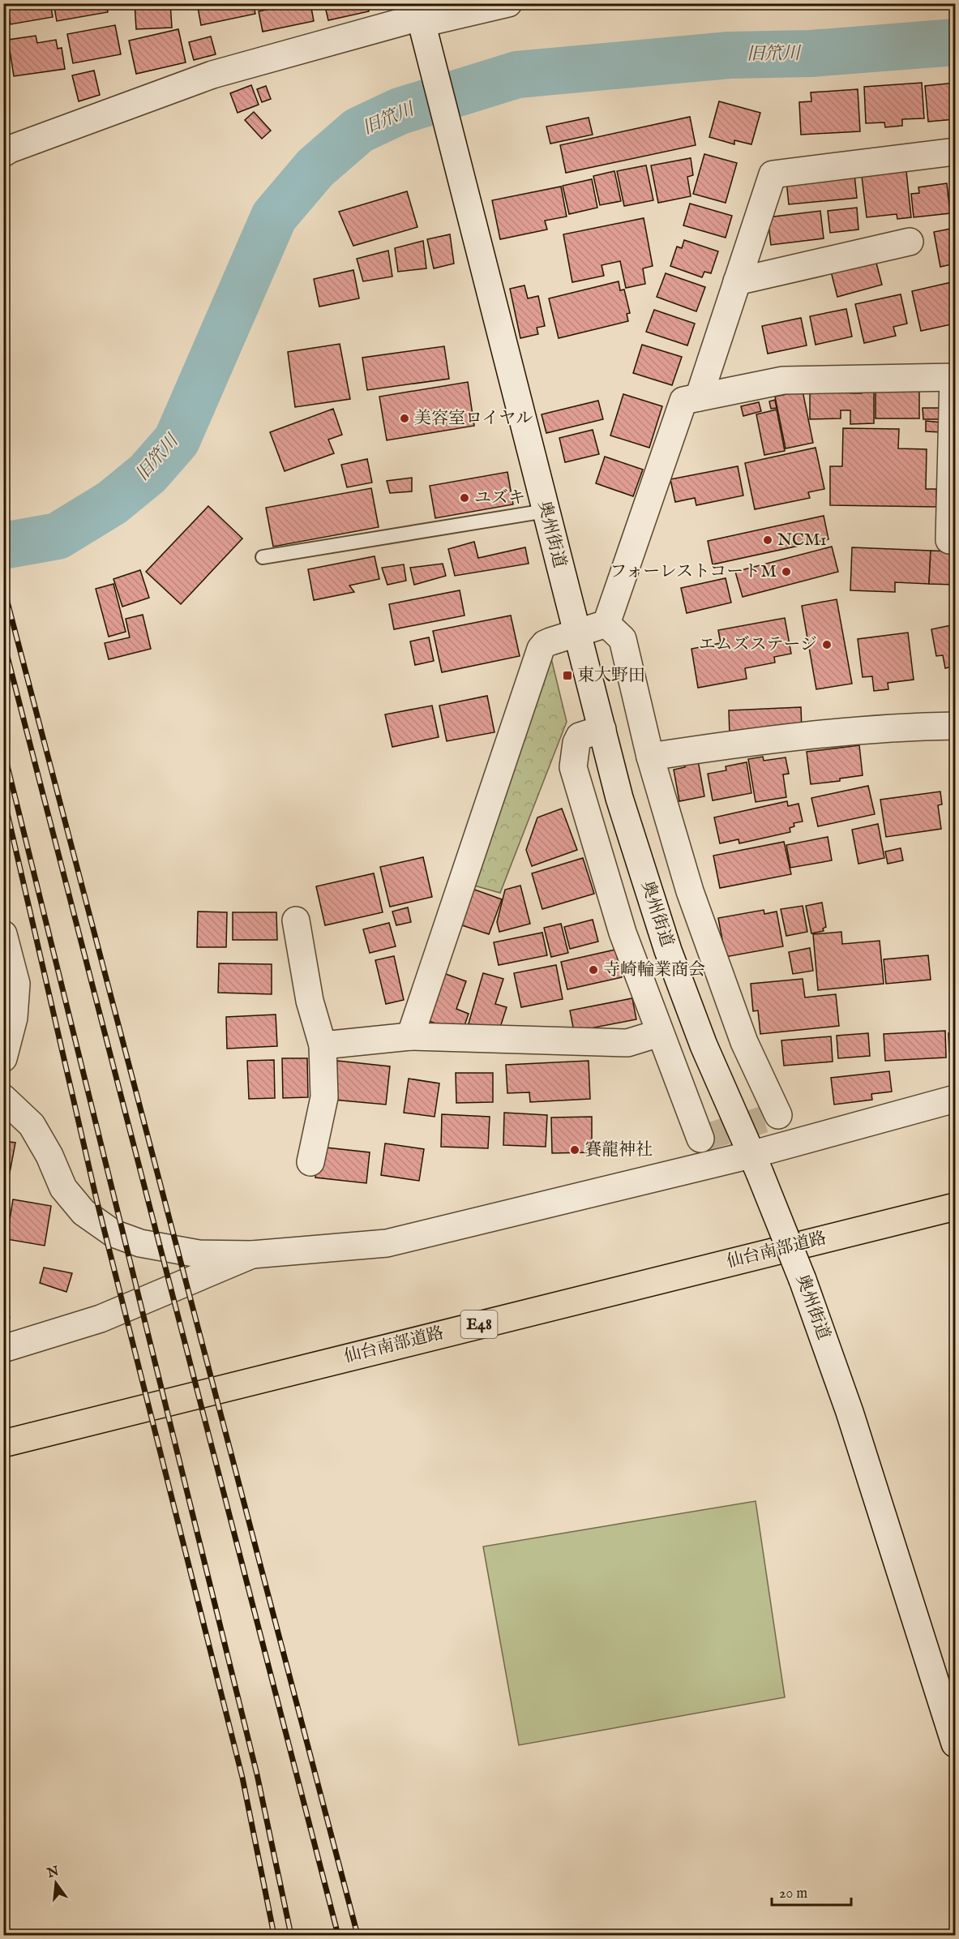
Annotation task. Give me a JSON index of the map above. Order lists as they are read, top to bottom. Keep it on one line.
{"streets":{"highway":["仙台南部道路","E48"],"street":["奥州街道"]},"water":["旧笊川"],"places":{"other":["美容室ロイヤル","ユズキ","NCM1","フォーレストコートM","エムズステージ","寺崎輪業商会","賽龍神社"],"transit":["東大野田"]},"scale_bar":"20 m","north":"top"}
